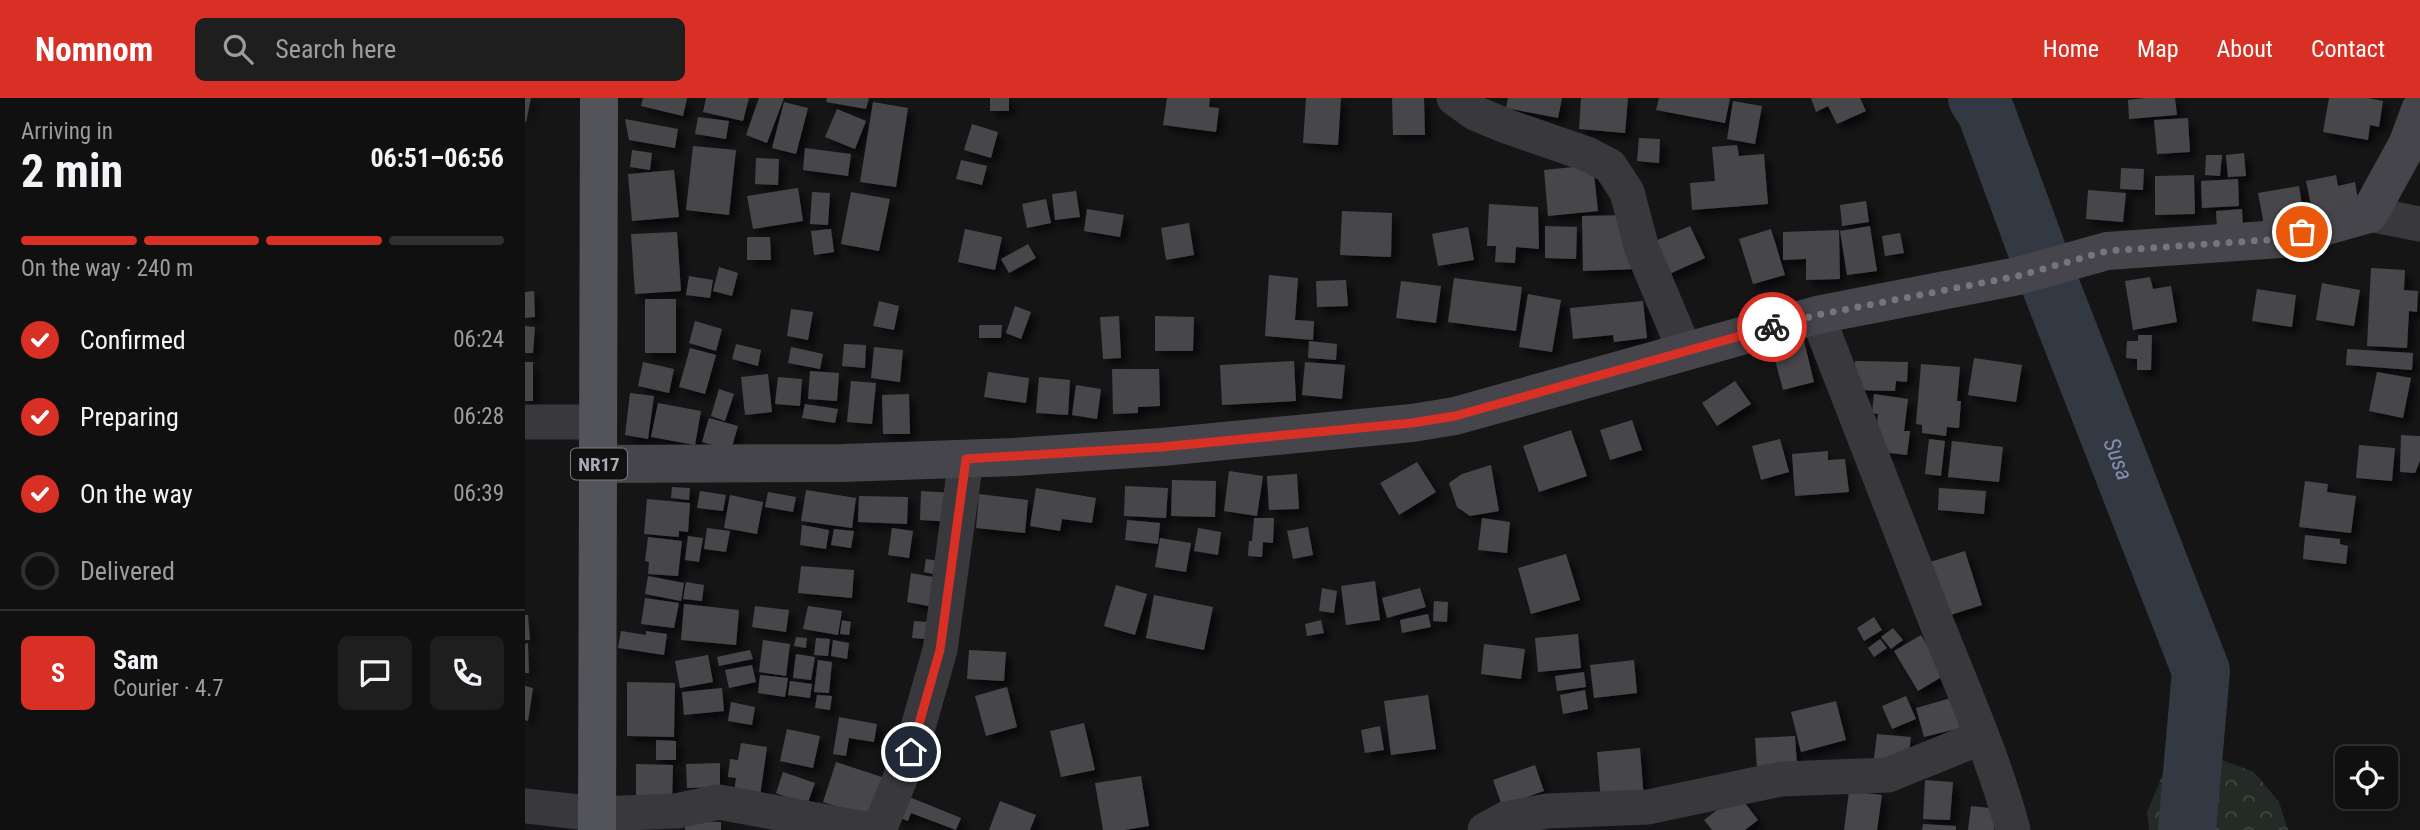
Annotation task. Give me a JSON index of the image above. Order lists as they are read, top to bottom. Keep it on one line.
{"streets":{"main road":["NR17"]},"water":["Susa"],"page":{"header":"Nomnom","search":"Search here","nav":["Home","Map","About","Contact"],"heading":["2 min","Arriving in","06:51–06:56"],"panel":["Sam","Courier · 4.7"],"bar":"On the way · 240 m","list":[["Confirmed","06:24"],["Preparing","06:28"],["On the way","06:39"],"Delivered"],"round":"S"}}
